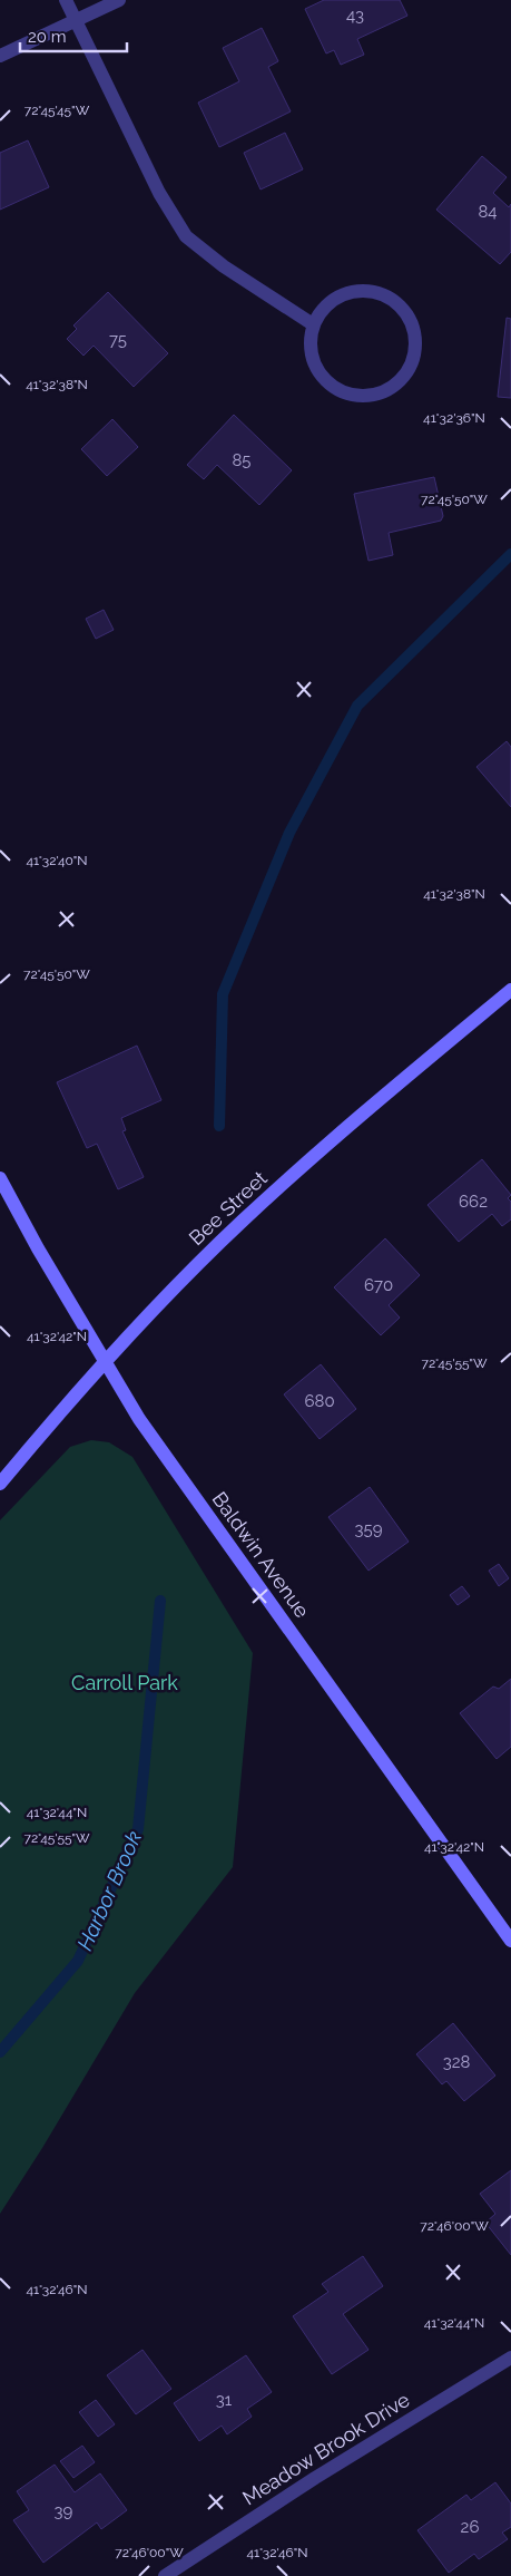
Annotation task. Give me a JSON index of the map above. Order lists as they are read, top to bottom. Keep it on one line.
{"streets":{"street":["Bee Street","Baldwin Avenue","Meadow Brook Drive"]},"crossings":[["Bee Street","Baldwin Avenue"]],"water":["Harbor Brook"],"parks":["Carroll Park"],"house_numbers":["43","84","75","85","662","670","680","359","328","31","39","26"],"scale_bar":"20 m","coordinates":["72°45'45\"W","41°32'38\"N","41°32'36\"N","72°45'50\"W","41°32'40\"N","41°32'42\"N","72°45'55\"W","41°32'44\"N","72°46'00\"W","41°32'46\"N"]}
